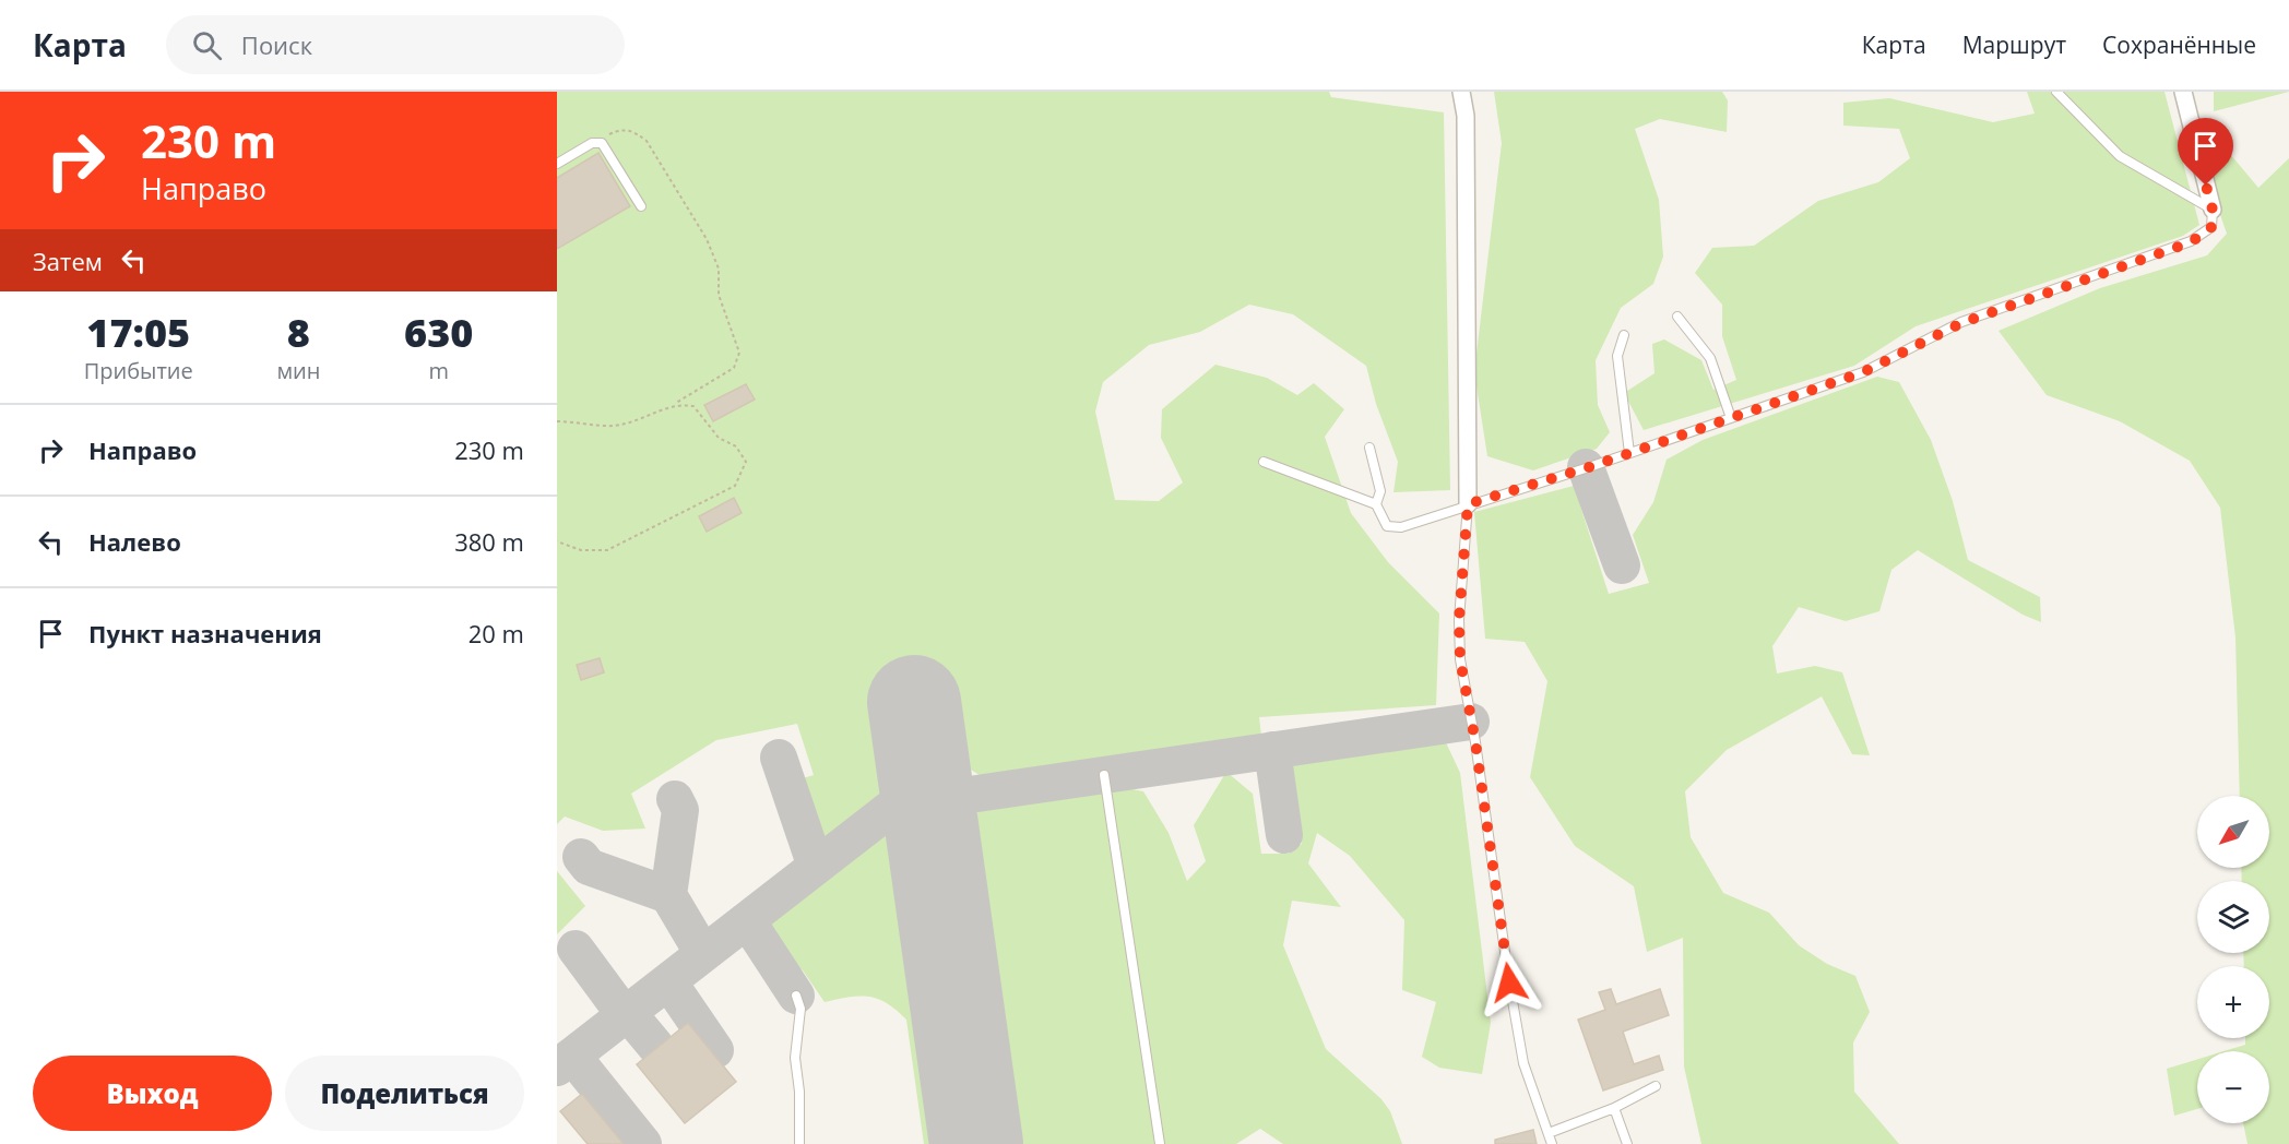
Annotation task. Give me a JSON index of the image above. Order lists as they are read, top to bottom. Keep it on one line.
{"north":"bottom left","page":{"header":"Карта","search":"Поиск","nav":["Карта","Маршрут","Сохранённые"],"turn":["230 m","Направо"],"then":"Затем","eta":["17:05","Прибытие","8","мин","630","m"],"list":[{"name":"Направо","value":"230 m"},{"name":"Налево","value":"380 m"},{"name":"Пункт назначения","value":"20 m"}],"map_buttons":["+","−"],"buttons":["Выход","Поделиться"]}}
